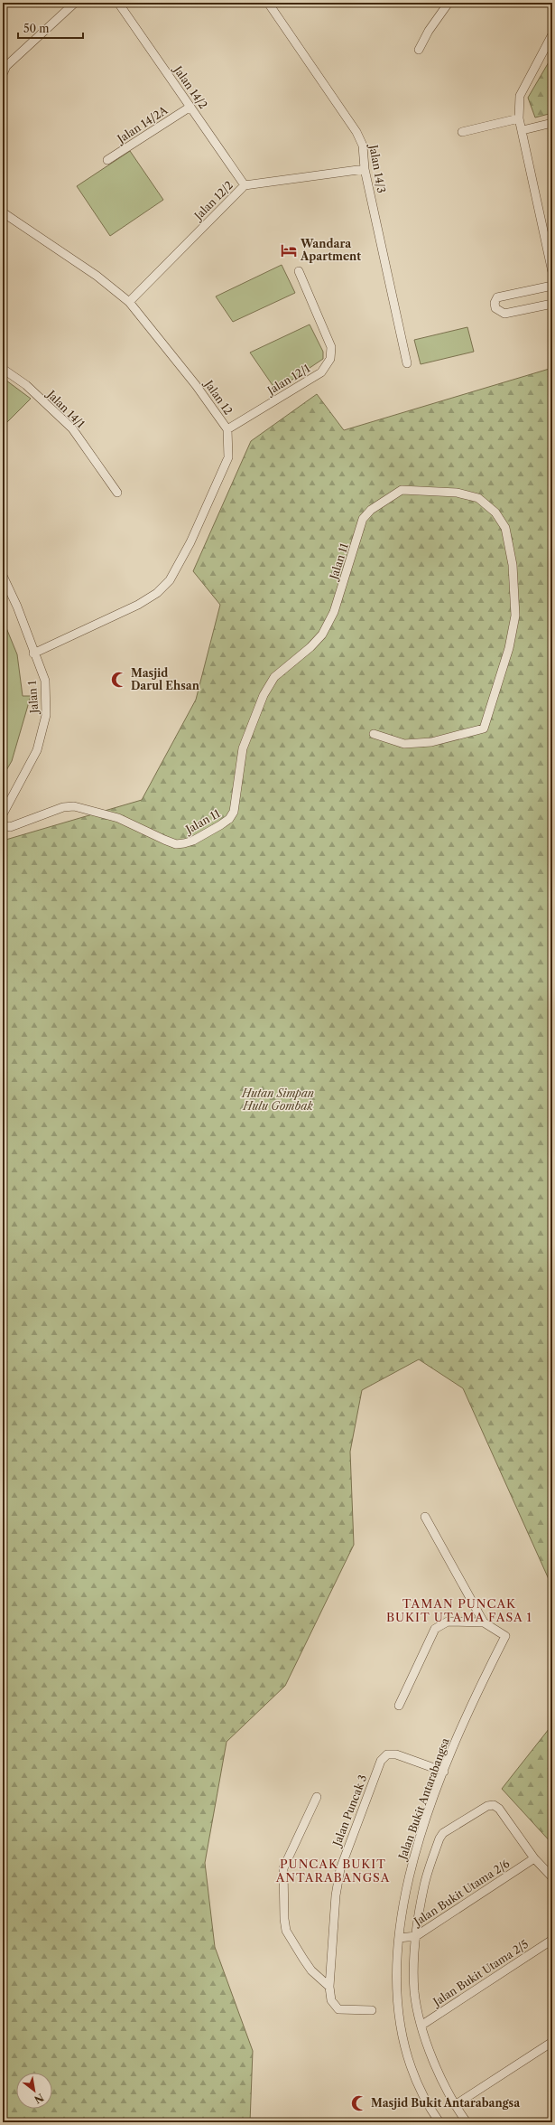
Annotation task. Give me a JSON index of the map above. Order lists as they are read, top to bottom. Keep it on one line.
{"streets":{"street":["Jalan 14/2","Jalan 14/2A","Jalan 14/3","Jalan 12/2","Jalan 12/1","Jalan 12","Jalan 14/1","Jalan 11","Jalan 1","Jalan Bukit Antarabangsa","Jalan Puncak 3","Jalan Bukit Utama 2/6","Jalan Bukit Utama 2/5"]},"crossings":[["Jalan 14/2","Jalan 14/2A"],["Jalan 14/2","Jalan 12/2"],["Jalan 14/3","Jalan 12/2"],["Jalan 12/2","Jalan 12"],["Jalan 12/1","Jalan 12"],["Jalan 12","Jalan 1"],["Jalan Bukit Antarabangsa","Jalan Puncak 3"],["Jalan Bukit Antarabangsa","Jalan Bukit Utama 2/6"]],"districts":["TAMAN PUNCAK BUKIT UTAMA FASA 1","PUNCAK BUKIT ANTARABANGSA"],"parks":["Hutan Simpan Hulu Gombak"],"places":{"hotel":["Wandara Apartment"],"mosque":["Masjid Darul Ehsan","Masjid Bukit Antarabangsa"]},"scale_bar":"50 m","north":"bottom right"}
